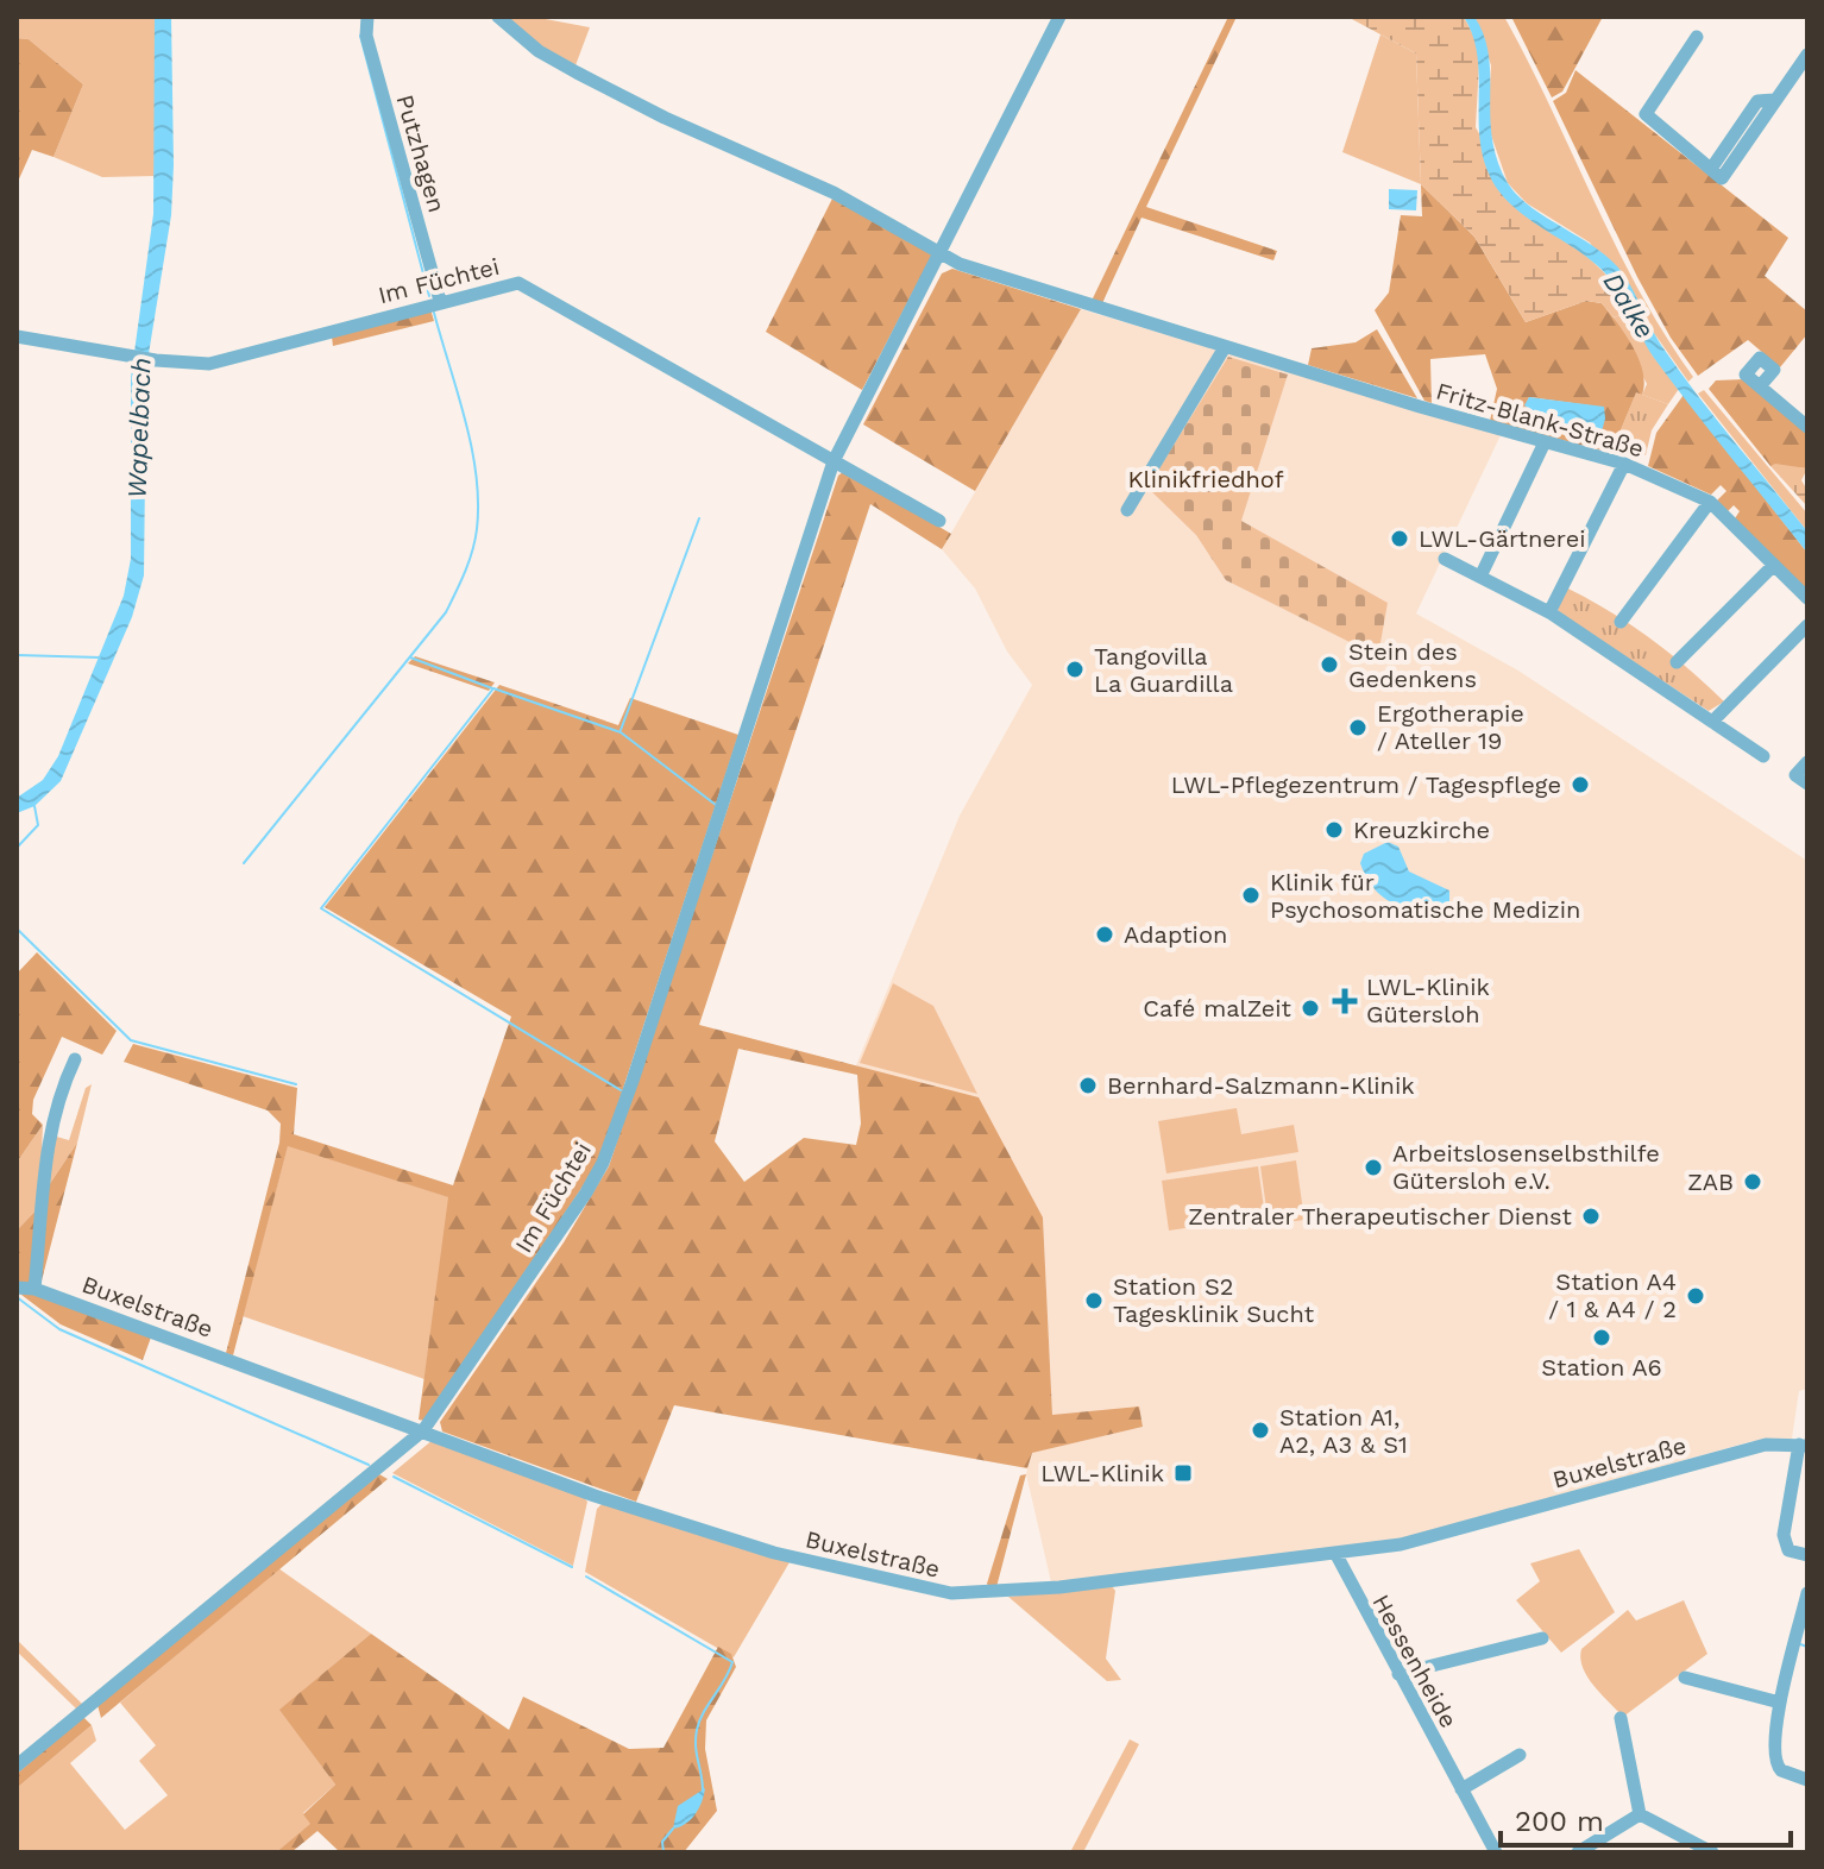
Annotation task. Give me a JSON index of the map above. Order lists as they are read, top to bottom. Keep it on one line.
{"streets":{"street":["Putzhagen","Im Füchtei","Fritz-Blank-Straße","Buxelstraße","Hessenheide"]},"crossings":[["Putzhagen","Im Füchtei"],["Im Füchtei","Fritz-Blank-Straße"],["Im Füchtei","Buxelstraße"],["Buxelstraße","Hessenheide"]],"water":["Dalke","Wapelbach"],"parks":["Klinikfriedhof"],"places":{"other":["LWL-Gärtnerei","Stein des Gedenkens","Tangovilla La Guardilla","Ergotherapie / Ateller 19","LWL-Pflegezentrum / Tagespflege","Kreuzkirche","Klinik für Psychosomatische Medizin","Adaption","Café malZeit","Bernhard-Salzmann-Klinik","Arbeitslosenselbsthilfe Gütersloh e.V.","ZAB","Zentraler Therapeutischer Dienst","Station A4 / 1 & A4 / 2","Station S2 Tagesklinik Sucht","Station A6","Station A1, A2, A3 & S1"],"health":["LWL-Klinik Gütersloh"],"transit":["LWL-Klinik"]},"scale_bar":"200 m"}
